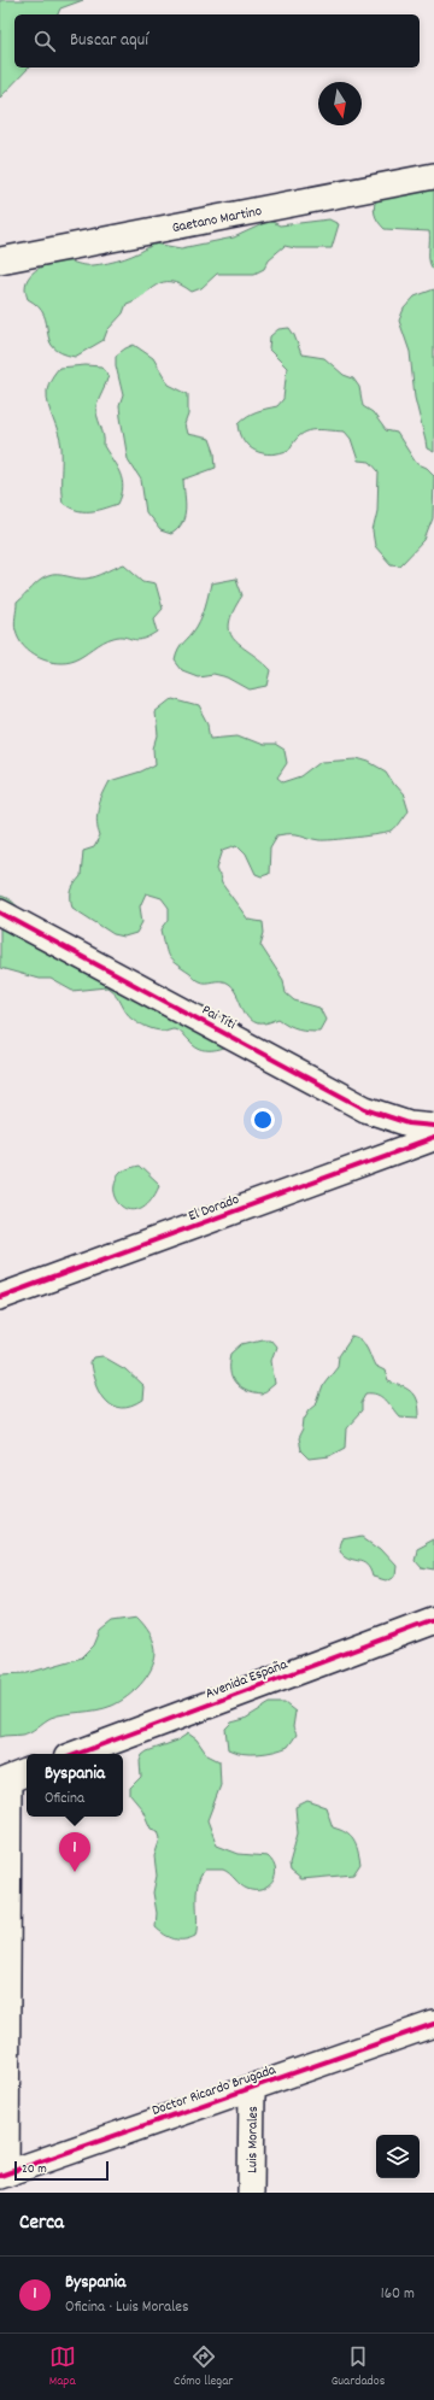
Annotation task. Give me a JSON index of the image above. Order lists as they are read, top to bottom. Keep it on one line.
{"streets":{"main road":["Avenida España"],"street":["Gaetano Martino","Pai Titi","El Dorado","Doctor Ricardo Brugada","Luis Morales"]},"crossings":[["Doctor Ricardo Brugada","Luis Morales"]],"scale_bar":"20 m","north":"bottom","page":{"search":"Buscar aquí","popup":["Byspania","Oficina"],"pins":"1","scale":"20 m","heading":"Cerca","list":[{"mark":"1","name":"Byspania","note":"Oficina · Luis Morales","value":"160 m"}],"nav":["Mapa","Cómo llegar","Guardados"]}}
